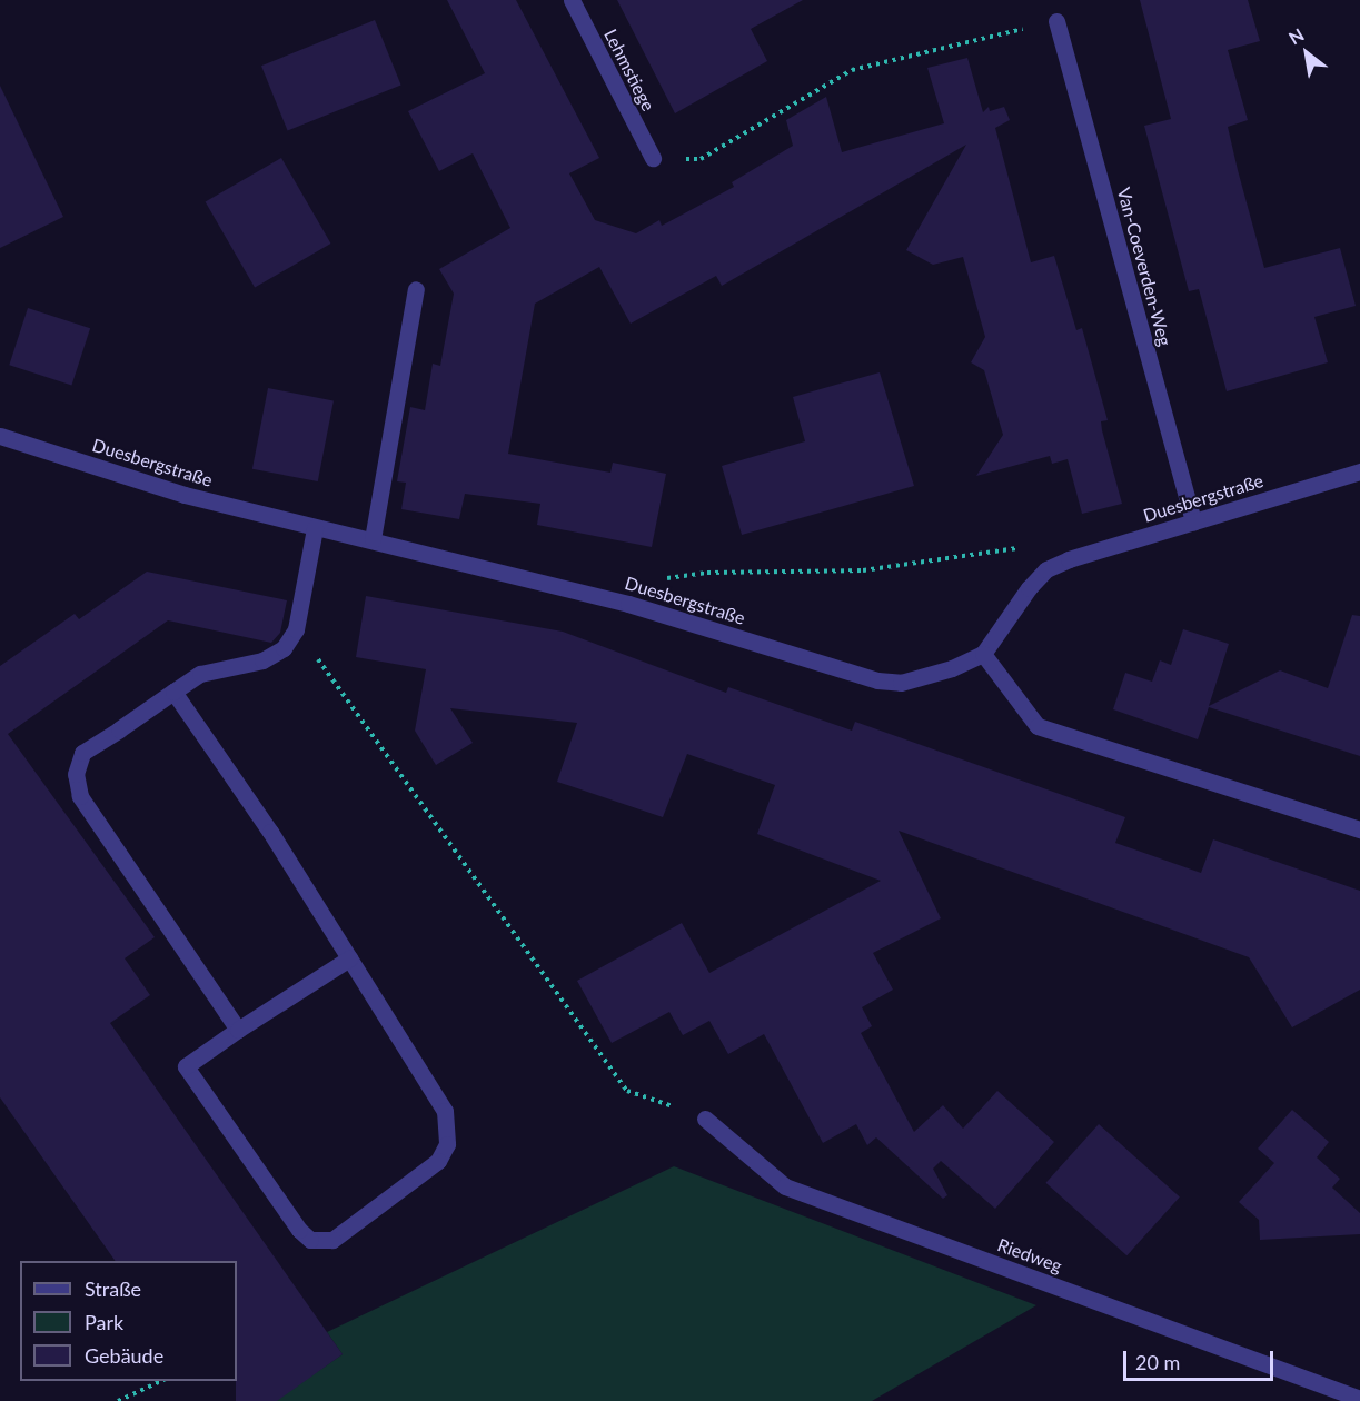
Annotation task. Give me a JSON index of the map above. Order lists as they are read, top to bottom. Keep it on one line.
{"streets":{"street":["Lehmstiege","Van-Coeverden-Weg","Duesbergstraße","Riedweg"]},"crossings":[["Van-Coeverden-Weg","Duesbergstraße"]],"legend":["Straße","Park","Gebäude"],"scale_bar":"20 m","north":"top left"}
